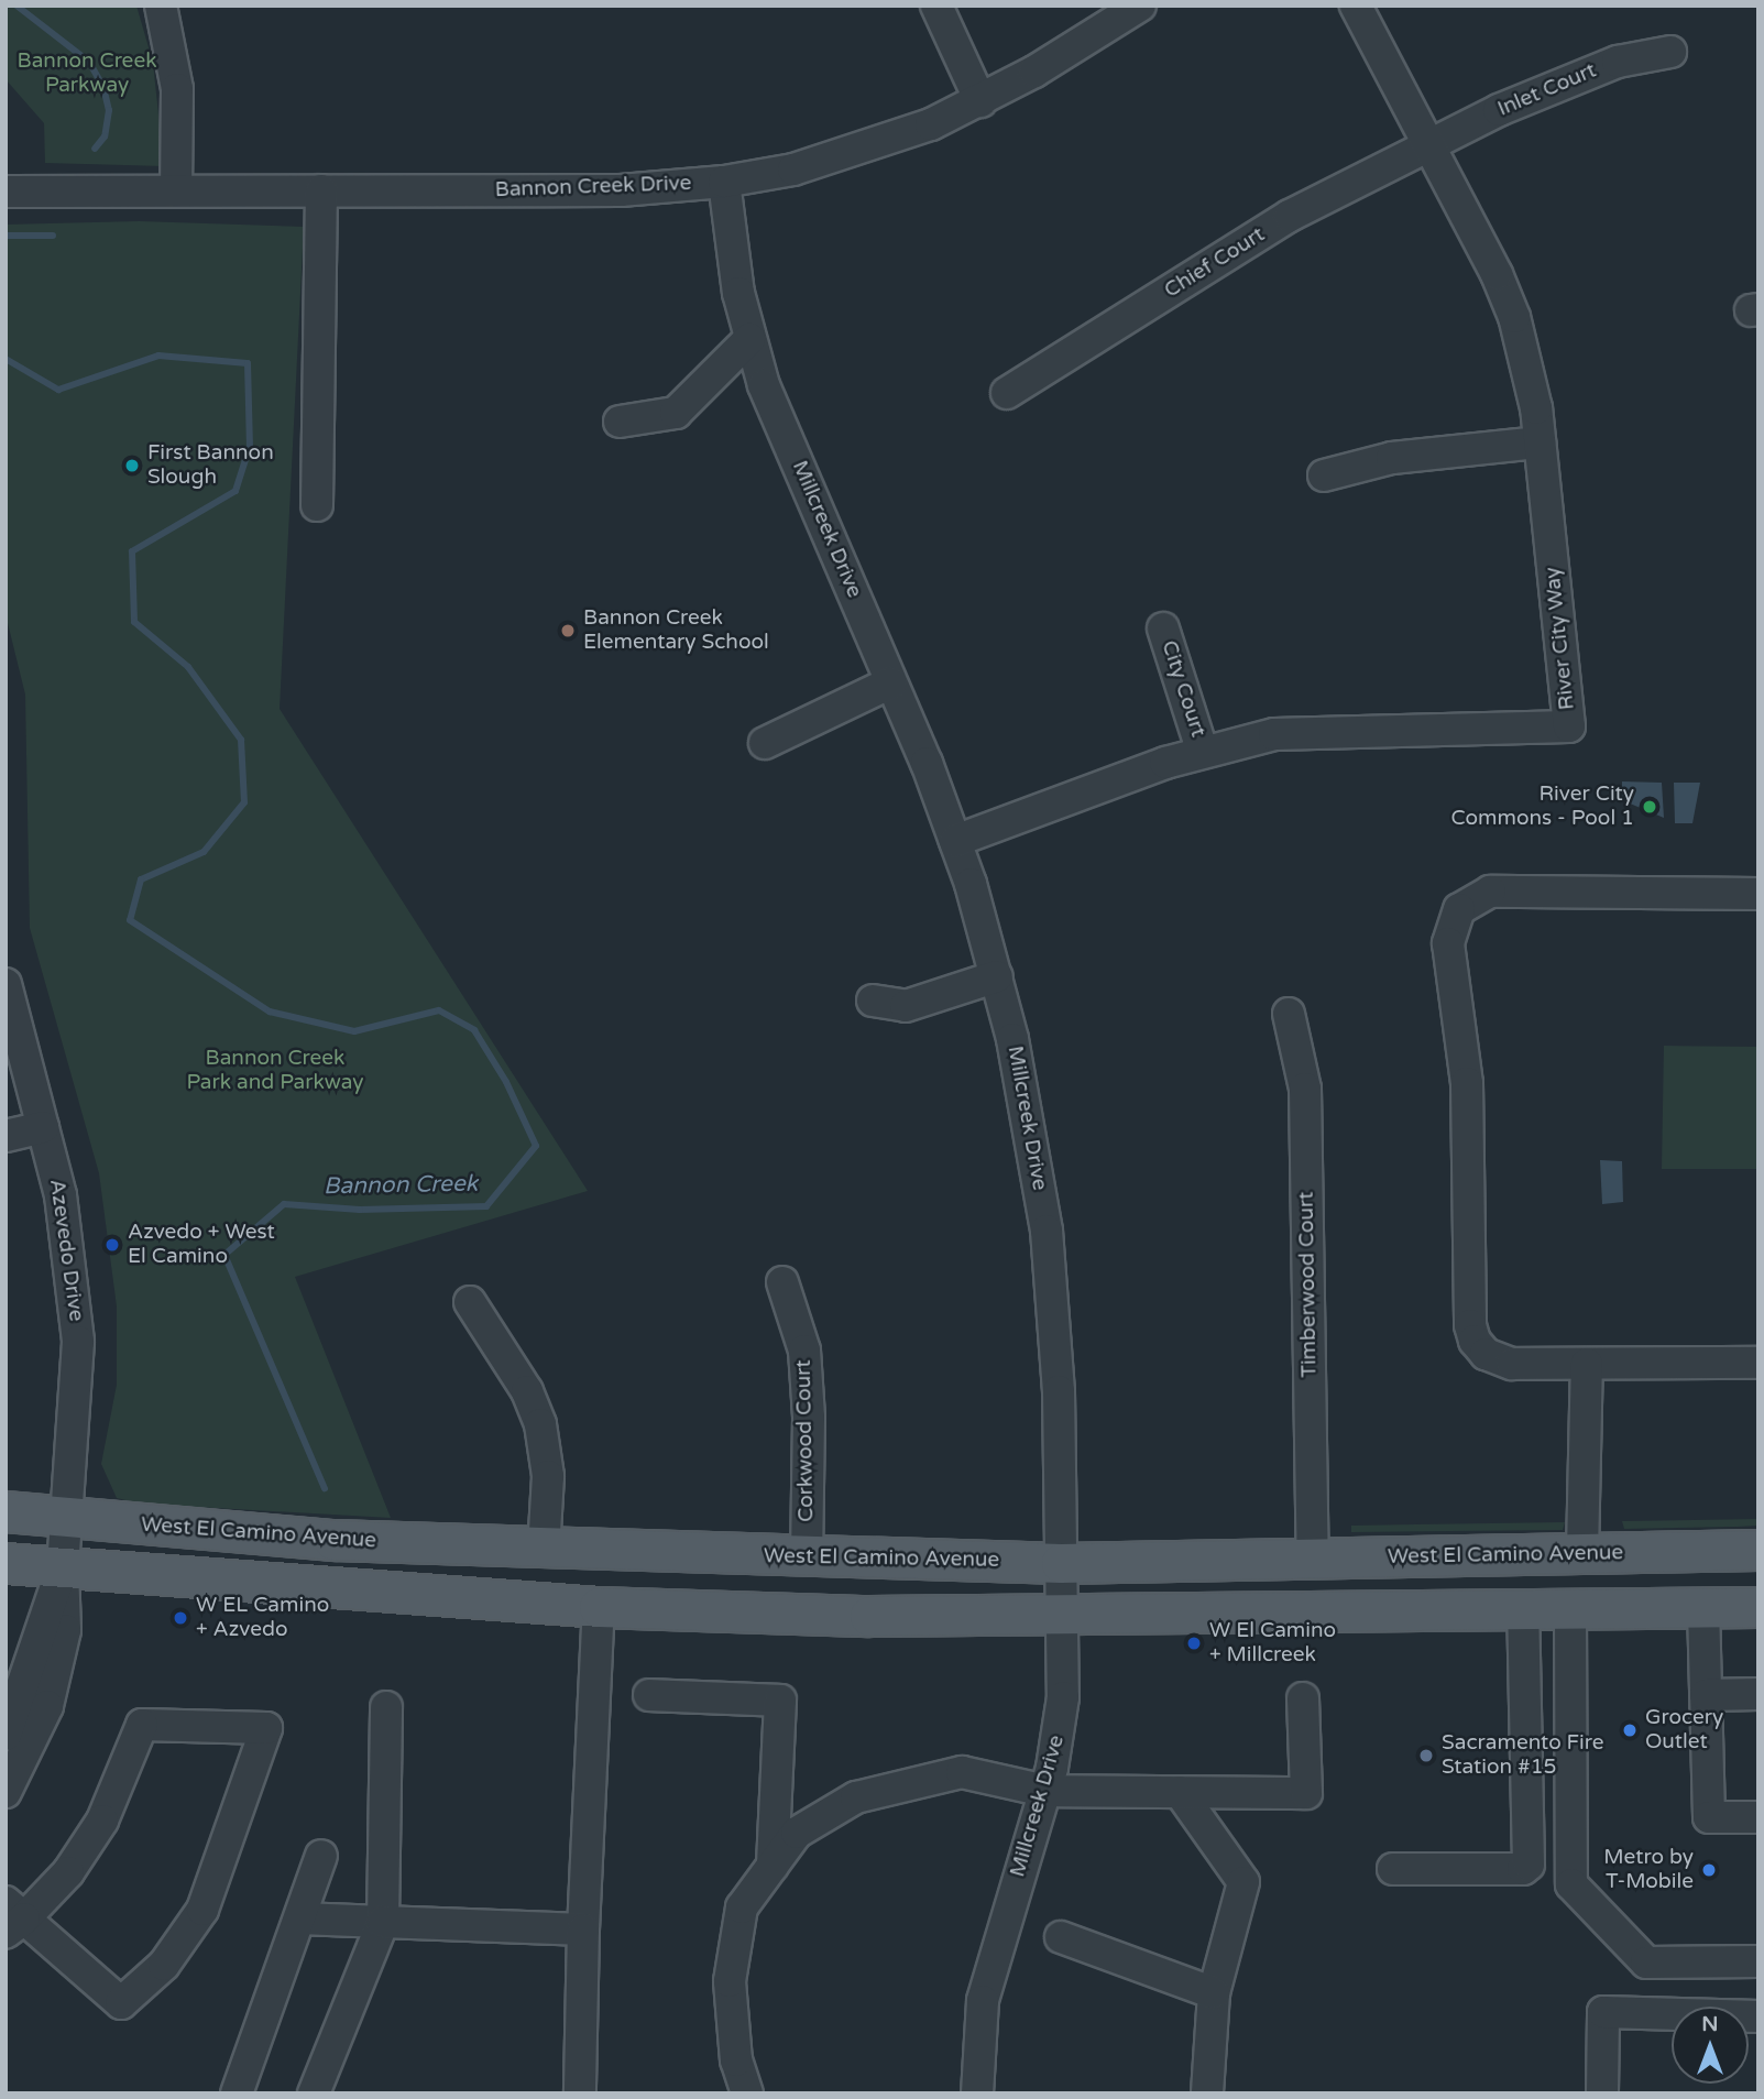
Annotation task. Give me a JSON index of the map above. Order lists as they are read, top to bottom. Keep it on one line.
{"streets":{"main road":["West El Camino Avenue"],"street":["Inlet Court","Bannon Creek Drive","Chief Court","Millcreek Drive","River City Way","City Court","Azevedo Drive","Timberwood Court","Corkwood Court"]},"crossings":[["Inlet Court","Chief Court"],["Inlet Court","River City Way"],["Bannon Creek Drive","Millcreek Drive"],["Chief Court","River City Way"],["Millcreek Drive","River City Way"],["Millcreek Drive","West El Camino Avenue"],["River City Way","City Court"],["Azevedo Drive","West El Camino Avenue"],["Timberwood Court","West El Camino Avenue"],["Corkwood Court","West El Camino Avenue"]],"water":["Bannon Creek"],"parks":["Bannon Creek Parkway","Bannon Creek Park and Parkway"],"places":["First Bannon Slough","Bannon Creek Elementary School","River City Commons - Pool 1","Azvedo + West El Camino","W EL Camino + Azvedo","W El Camino + Millcreek","Grocery Outlet","Sacramento Fire Station #15","Metro by T-Mobile"],"north":"top"}
